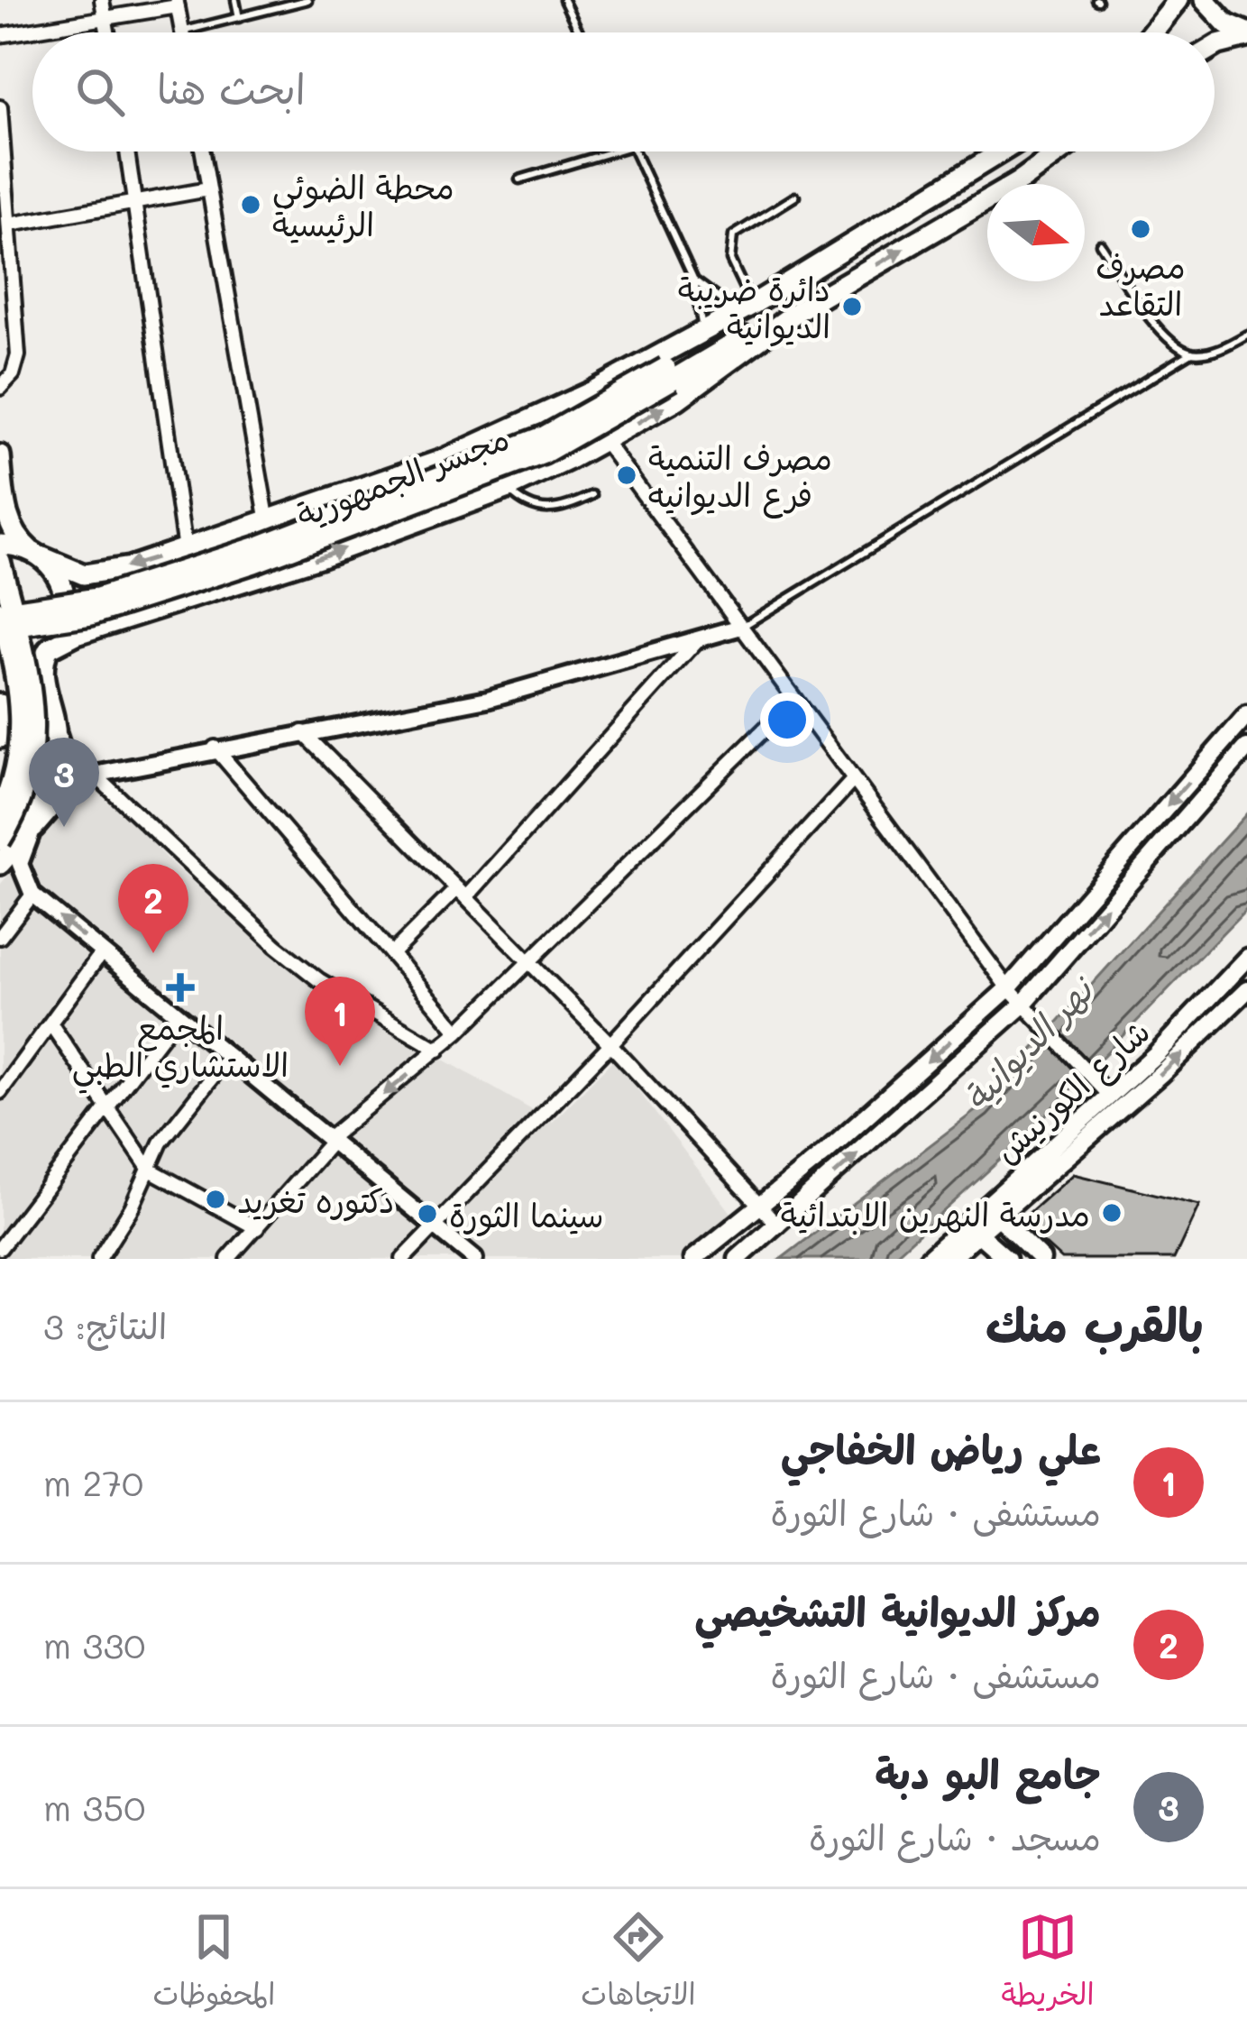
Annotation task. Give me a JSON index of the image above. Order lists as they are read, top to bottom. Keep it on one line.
{"streets":{"main road":["مجسر الجمهورية","شارع الكورنيش"]},"water":["نهر الديوانية"],"places":{"other":["محطة الضوئي الرئيسية","مصرف التقاعد","دائرة ضريبة الديوانية","مصرف التنمية فرع الديوانيه","دكتوره تغريد","مدرسة النهرين الابتدائية","سينما الثورة"],"health":["المجمع الاستشاري الطبي"]},"north":"right","page":{"search":"ابحث هنا","pins":["3","2","1"],"heading":["بالقرب منك","النتائج: 3"],"list":[{"mark":"1","name":"علي رياض الخفاجي","note":"مستشفى · شارع الثورة","value":"270 m"},{"mark":"2","name":"مركز الديوانية التشخيصي","note":"مستشفى · شارع الثورة","value":"330 m"},{"mark":"3","name":"جامع البو دبة","note":"مسجد · شارع الثورة","value":"350 m"}],"nav":["الخريطة","الاتجاهات","المحفوظات"]}}
